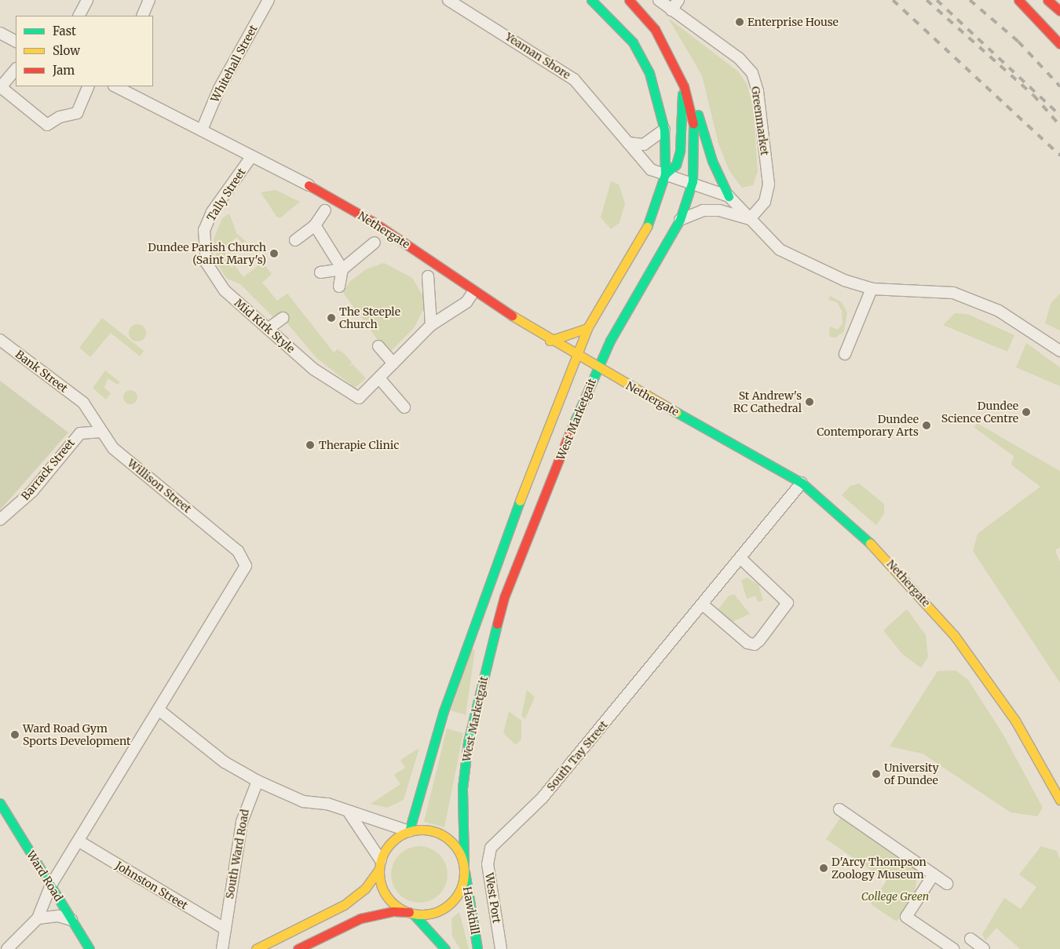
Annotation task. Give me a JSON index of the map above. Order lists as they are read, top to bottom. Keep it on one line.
{"streets":{"main road":["Nethergate","West Marketgait","Ward Road","Hawkhill"],"street":["Yeaman Shore","Whitehall Street","Greenmarket","Tally Street","Mid Kirk Style","Bank Street","Barrack Street","Willison Street","South Tay Street","South Ward Road","Johnston Street","West Port"]},"crossings":[["Yeaman Shore","West Marketgait"],["Whitehall Street","Nethergate"],["Tally Street","Mid Kirk Style"],["Nethergate","West Marketgait"],["Bank Street","Willison Street"],["West Marketgait","Hawkhill"],["Barrack Street","Willison Street"],["South Tay Street","West Port"],["South Ward Road","Johnston Street"]],"parks":["College Green"],"places":["Enterprise House","Dundee Parish Church (Saint Mary's)","The Steeple Church","St Andrew's RC Cathedral","Dundee Science Centre","Dundee Contemporary Arts","Therapie Clinic","Ward Road Gym Sports Development","University of Dundee","D'Arcy Thompson Zoology Museum"],"legend":["Fast","Slow","Jam"]}
